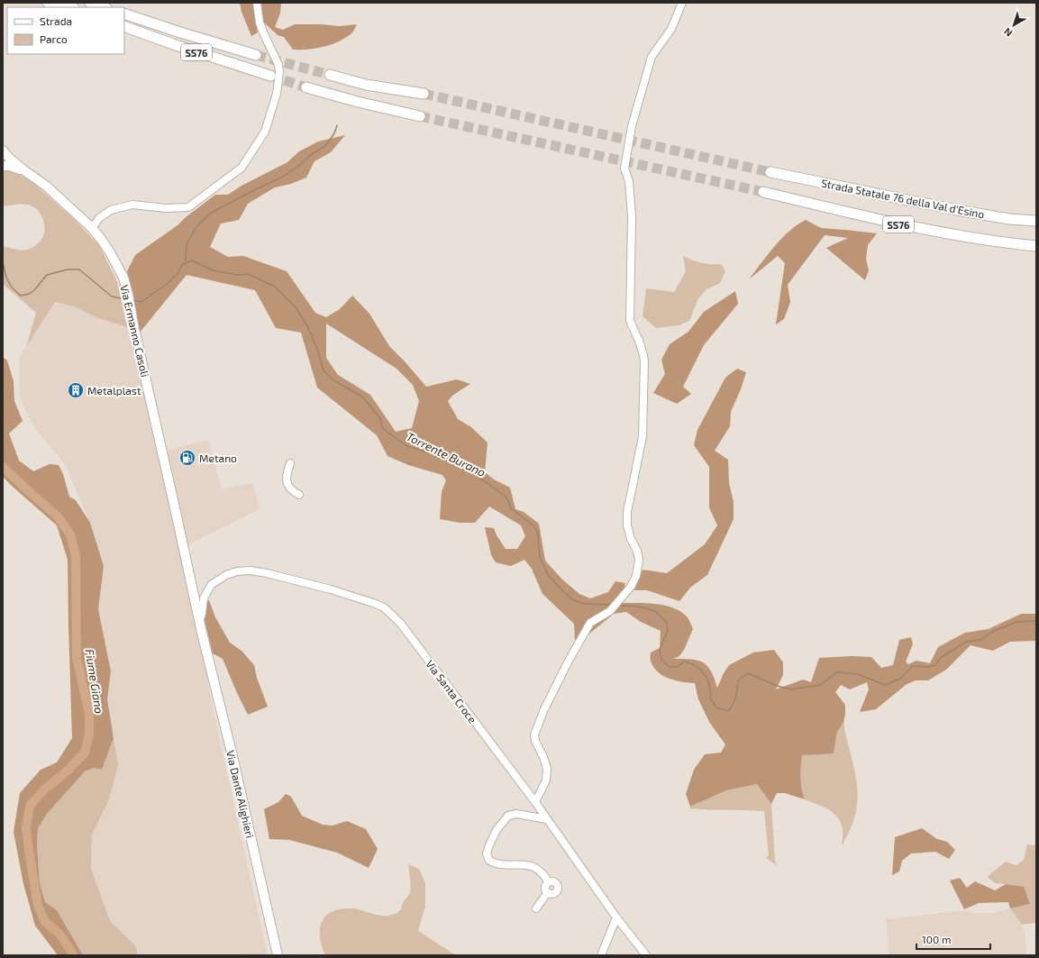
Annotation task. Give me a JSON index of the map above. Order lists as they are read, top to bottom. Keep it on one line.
{"streets":{"highway":["SS76","Strada Statale 76 della Val d'Esino"],"main road":["Via Ermanno Casoli","Via Dante Alighieri"],"street":["Via Santa Croce"]},"crossings":[["Via Ermanno Casoli","Via Santa Croce"],["Via Ermanno Casoli","Via Dante Alighieri"]],"water":["Torrente Burano","Fiume Giano"],"places":{"building":["Metalplast"],"fuel station":["Metano"]},"legend":["Strada","Parco"],"scale_bar":"100 m","north":"bottom left"}
